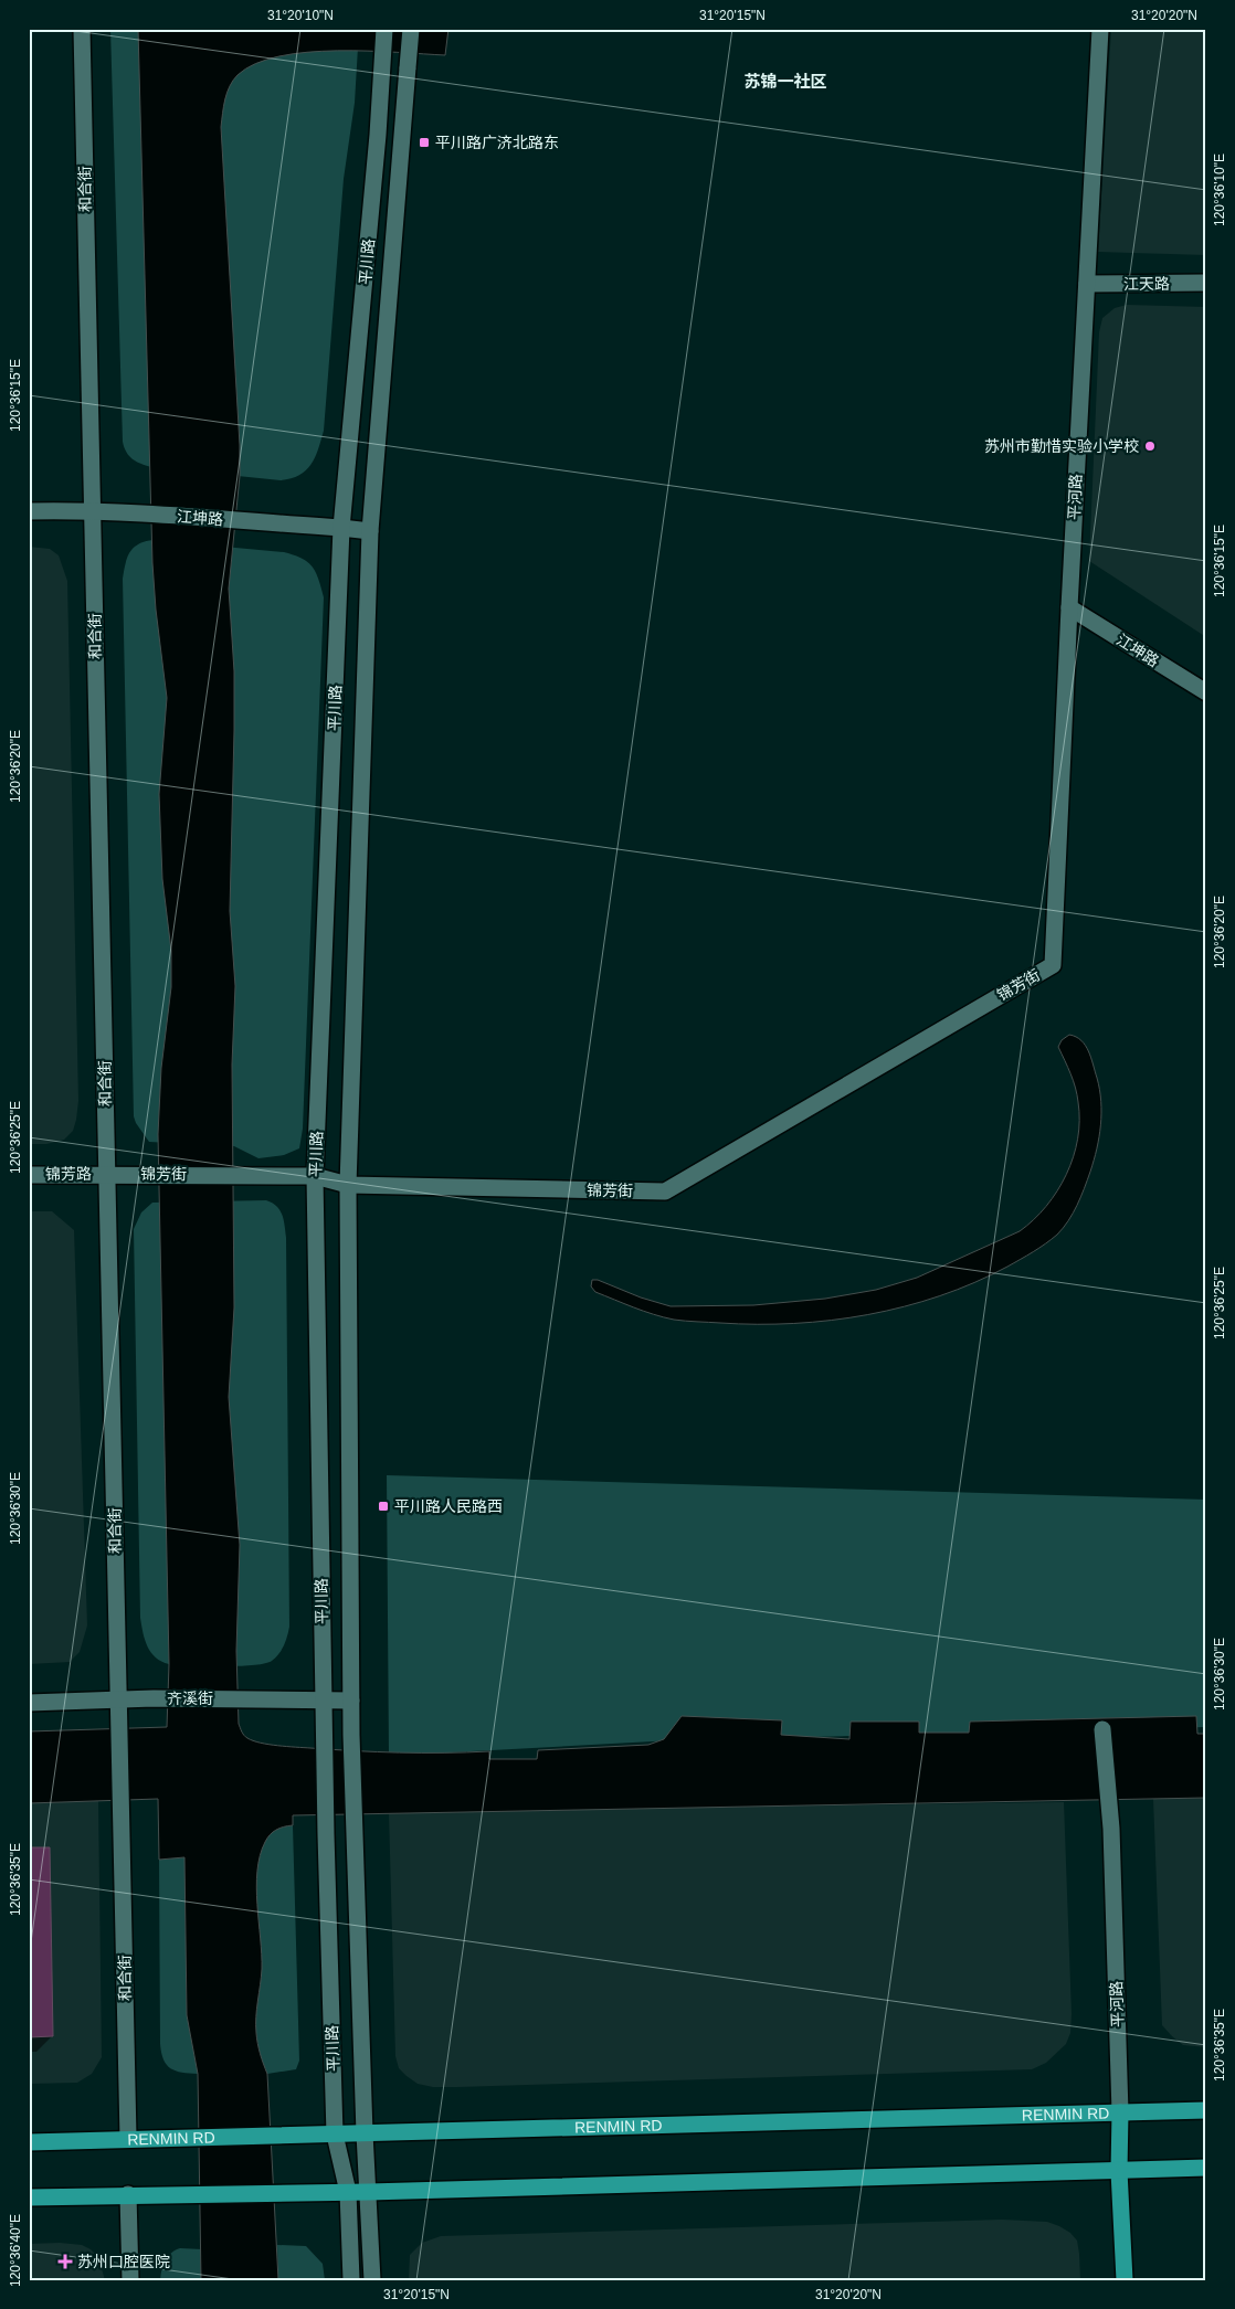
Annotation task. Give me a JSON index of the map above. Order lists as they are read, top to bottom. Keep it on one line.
{"streets":{"main road":["平河路","RENMIN RD"],"street":["和合街","平川路","江天路","江坤路","锦芳街","锦芳路","齐溪街"]},"crossings":[["和合街","江坤路"],["和合街","锦芳街"],["和合街","锦芳路"],["和合街","齐溪街"],["和合街","RENMIN RD"],["平川路","江坤路"],["平川路","锦芳街"],["平川路","齐溪街"],["平川路","RENMIN RD"],["江天路","平河路"],["平河路","江坤路"],["平河路","锦芳街"],["平河路","RENMIN RD"],["锦芳街","锦芳路"]],"districts":["苏锦一社区"],"places":{"transit":["平川路广济北路东","平川路人民路西"],"other":["苏州市勤惜实验小学校"],"health":["苏州口腔医院"]},"coordinates":["31°20'10\"N","31°20'15\"N","31°20'20\"N","120°36'10\"E","120°36'15\"E","120°36'20\"E","120°36'25\"E","120°36'30\"E","120°36'35\"E","120°36'40\"E"]}
